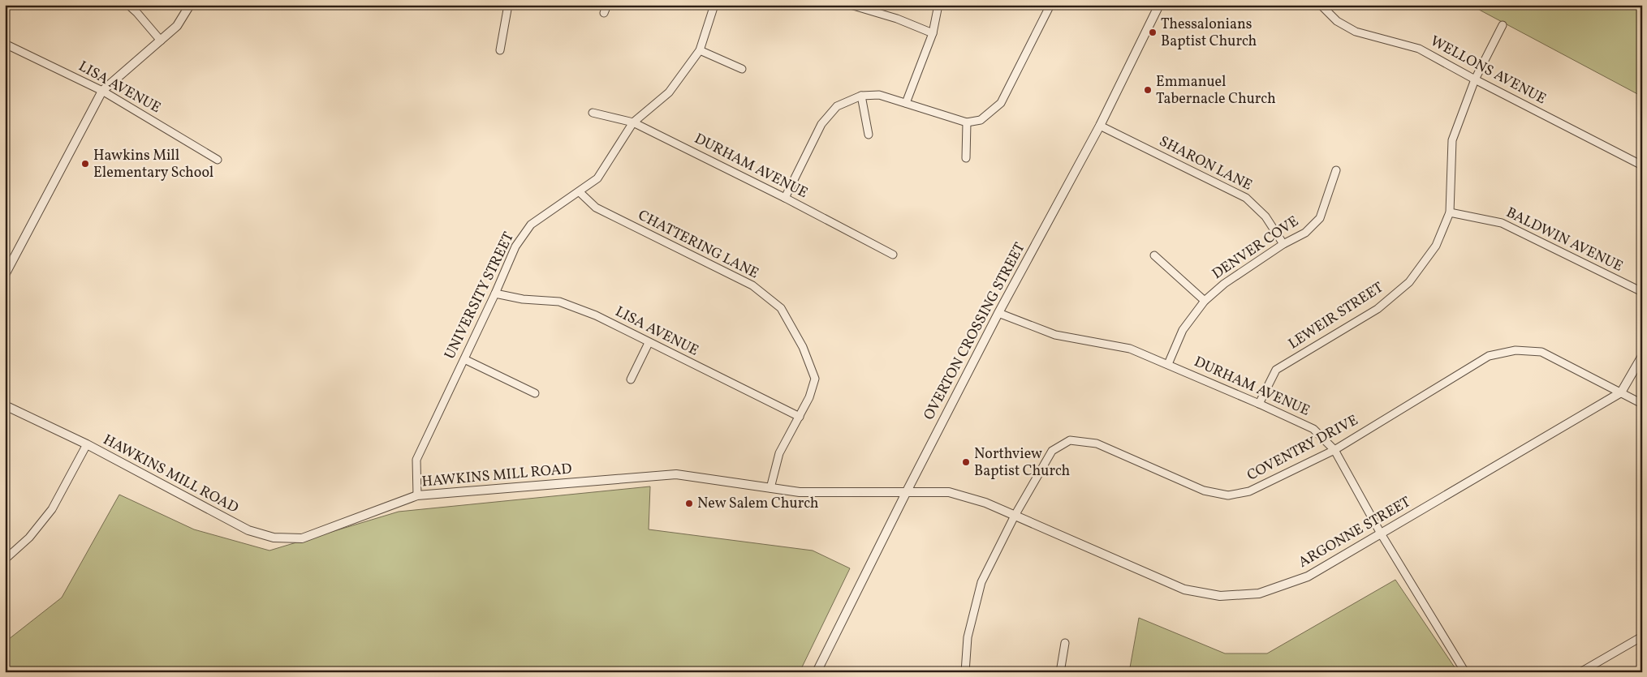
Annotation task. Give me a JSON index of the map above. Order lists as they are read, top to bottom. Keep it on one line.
{"streets":{"street":["WELLONS AVENUE","LISA AVENUE","SHARON LANE","DURHAM AVENUE","BALDWIN AVENUE","CHATTERING LANE","DENVER COVE","UNIVERSITY STREET","LEWEIR STREET","OVERTON CROSSING STREET","COVENTRY DRIVE","HAWKINS MILL ROAD","ARGONNE STREET"]},"crossings":[["WELLONS AVENUE","LEWEIR STREET"],["LISA AVENUE","CHATTERING LANE"],["LISA AVENUE","UNIVERSITY STREET"],["SHARON LANE","DENVER COVE"],["SHARON LANE","OVERTON CROSSING STREET"],["DURHAM AVENUE","DENVER COVE"],["DURHAM AVENUE","UNIVERSITY STREET"],["DURHAM AVENUE","LEWEIR STREET"],["DURHAM AVENUE","OVERTON CROSSING STREET"],["DURHAM AVENUE","COVENTRY DRIVE"],["DURHAM AVENUE","ARGONNE STREET"],["BALDWIN AVENUE","LEWEIR STREET"],["CHATTERING LANE","UNIVERSITY STREET"],["CHATTERING LANE","HAWKINS MILL ROAD"],["UNIVERSITY STREET","HAWKINS MILL ROAD"],["OVERTON CROSSING STREET","HAWKINS MILL ROAD"],["OVERTON CROSSING STREET","ARGONNE STREET"],["COVENTRY DRIVE","ARGONNE STREET"],["HAWKINS MILL ROAD","ARGONNE STREET"]],"places":["Thessalonians Baptist Church","Emmanuel Tabernacle Church","Hawkins Mill Elementary School","Northview Baptist Church","New Salem Church"]}
